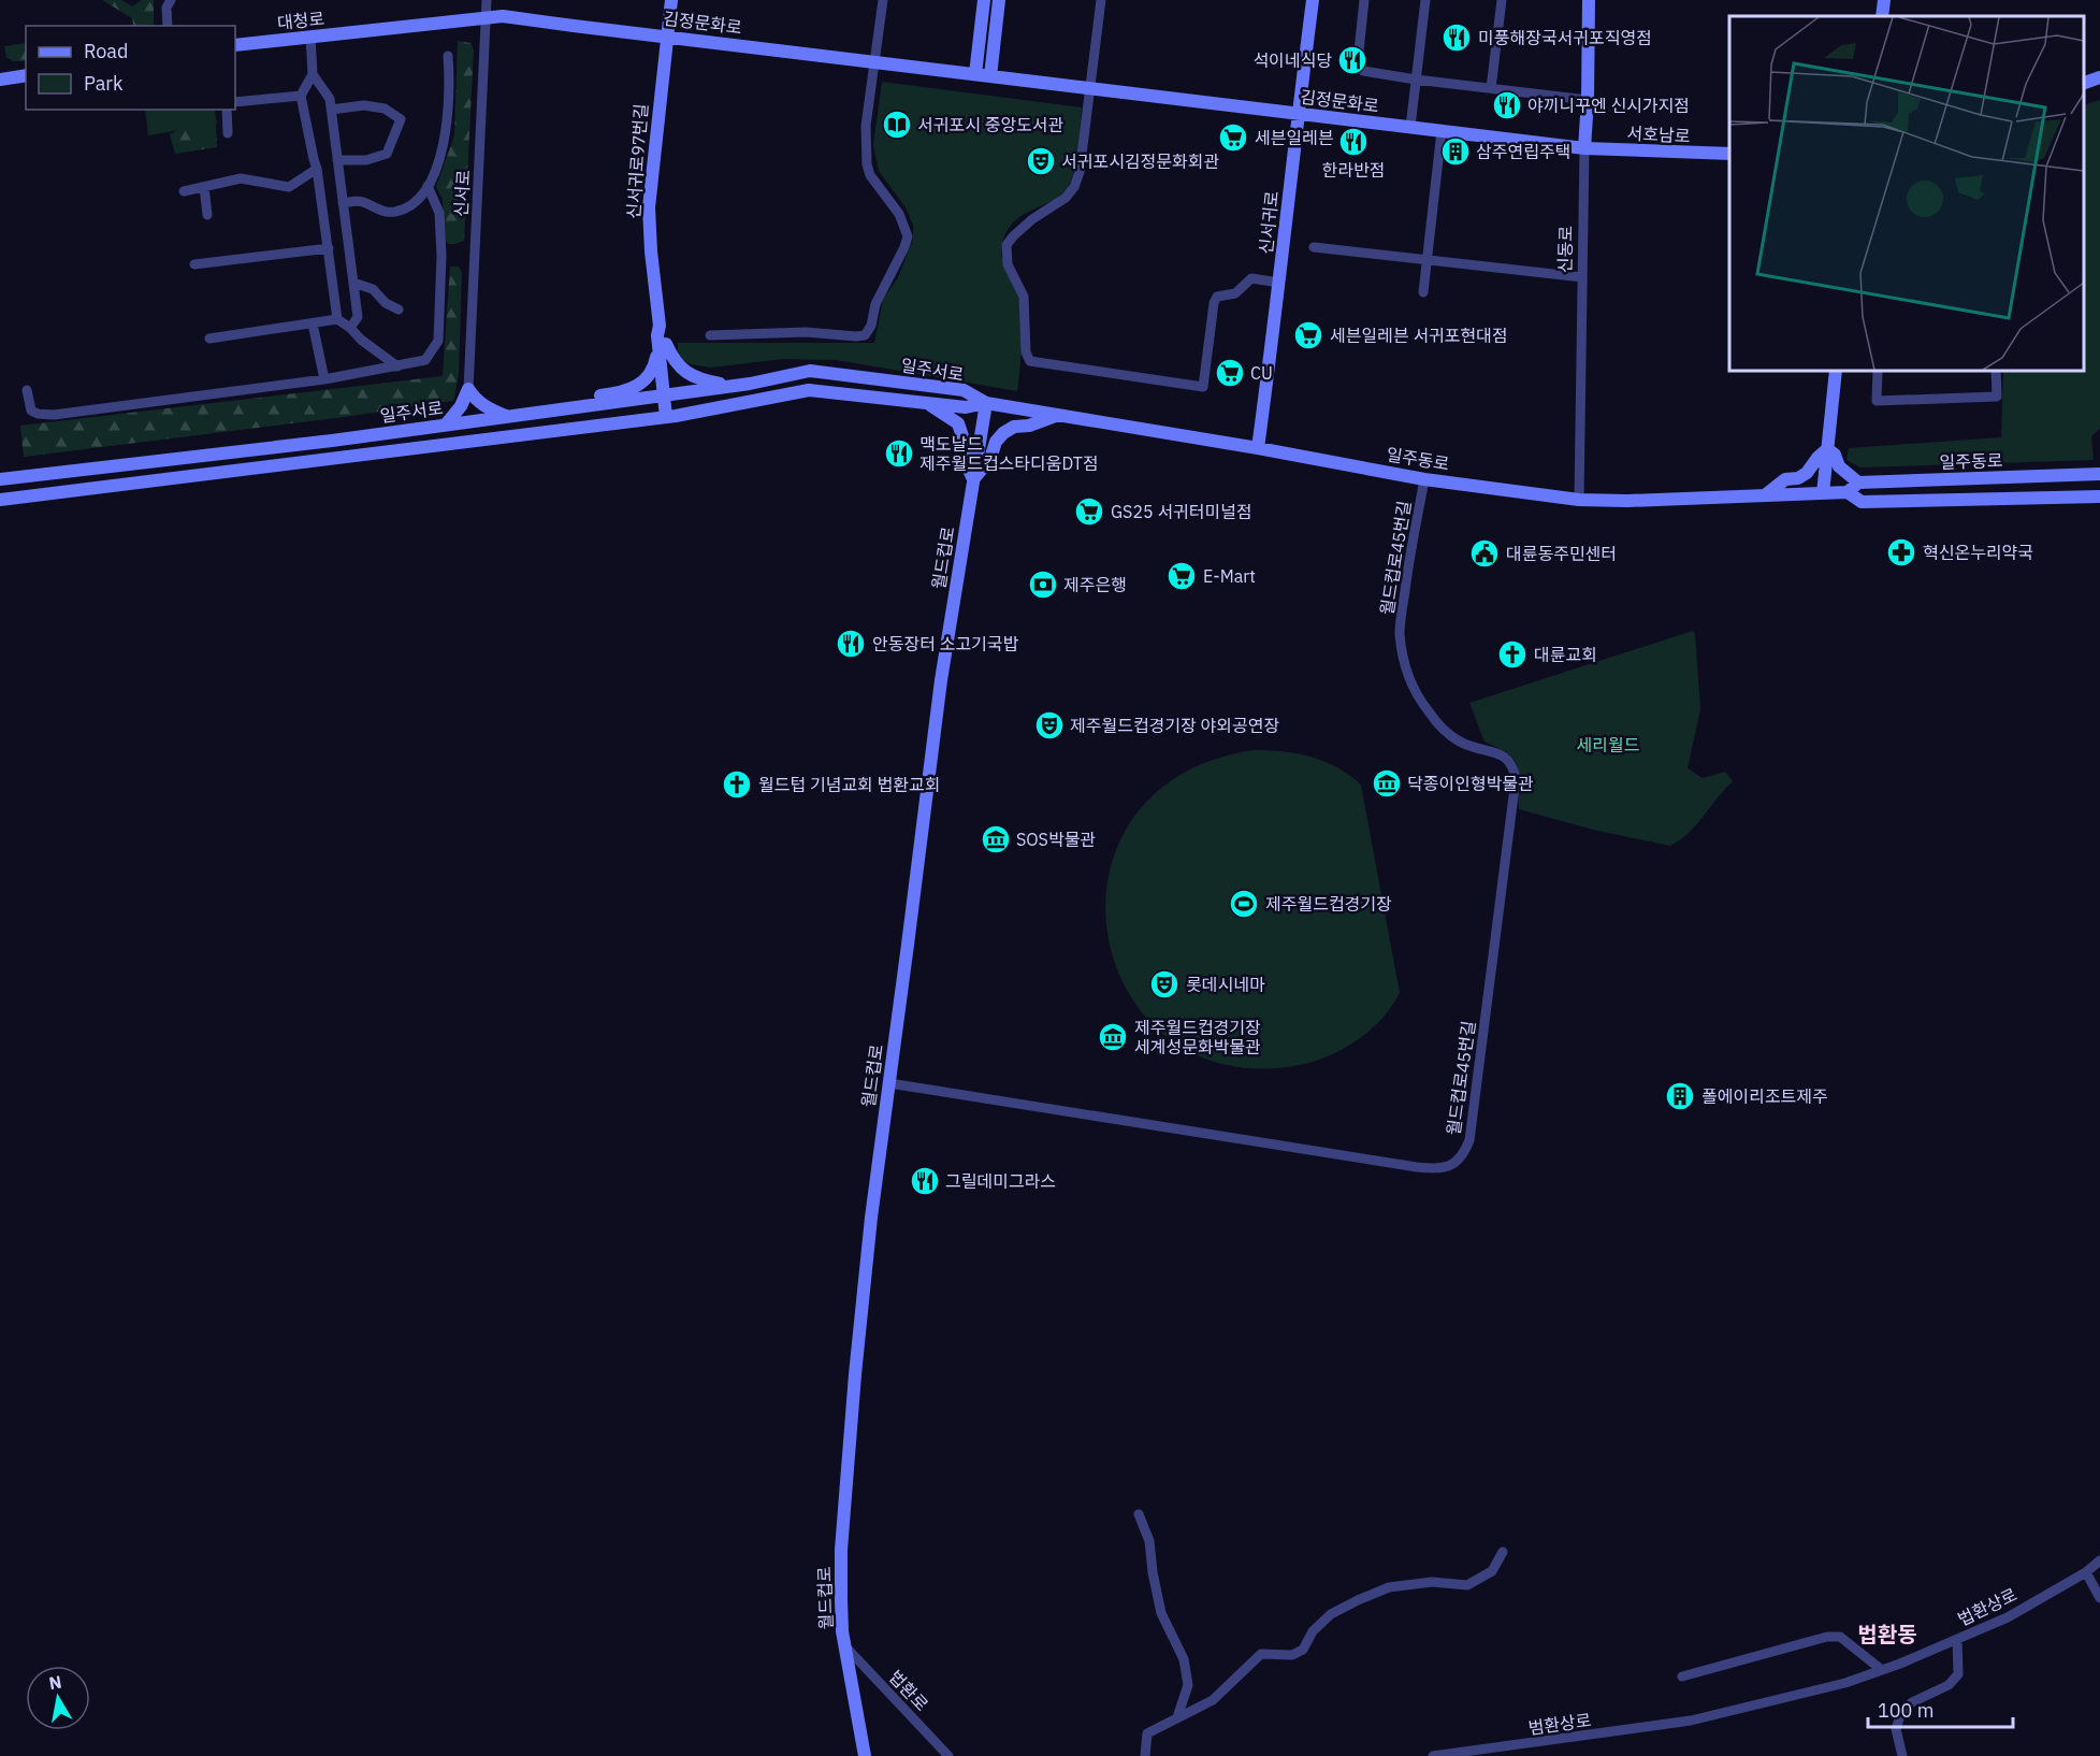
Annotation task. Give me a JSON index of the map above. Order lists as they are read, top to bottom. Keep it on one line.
{"streets":{"main road":["대청로","김정문화로","서호남로","신서귀로97번길","신서귀로","신동로","일주서로","일주동로","월드컵로"],"street":["신서로","월드컵로45번길","법환상로","법환로","범환상로"]},"crossings":[["대청로","김정문화로"],["대청로","신서로"],["김정문화로","서호남로"],["김정문화로","신서귀로97번길"],["김정문화로","신서로"],["김정문화로","신서귀로"],["김정문화로","신동로"],["서호남로","신동로"],["신서귀로97번길","일주서로"],["신서귀로","일주동로"],["신동로","일주동로"],["일주서로","일주동로"],["일주서로","월드컵로"],["일주동로","월드컵로"],["일주동로","월드컵로45번길"],["월드컵로","월드컵로45번길"],["월드컵로","법환로"],["법환상로","범환상로"]],"districts":["법환동"],"parks":["세리월드"],"places":{"restaurant":["미풍해장국서귀포직영점","석이네식당","야끼니꾸엔 신시가지점","한라반점","맥도날드 제주월드컵스타디움DT점","안동장터 소고기국밥","그릴데미그라스"],"library":["서귀포시 중앙도서관"],"supermarket":["세븐일레븐","세븐일레븐 서귀포현대점","CU","GS25 서귀터미널점","E-Mart"],"building":["삼주연립주택","폴에이리조트제주"],"theatre":["서귀포시김정문화회관","제주월드컵경기장 야외공연장","롯데시네마"],"pharmacy":["혁신온누리약국"],"public building":["대륜동주민센터"],"bank":["제주은행"],"church":["대륜교회","월드텁 기념교회 법환교회"],"museum":["닥종이인형박물관","SOS박물관","제주월드컵경기장 세계성문화박물관"],"sports":["제주월드컵경기장"]},"legend":["Road","Park"],"scale_bar":"100 m","north":"top"}
